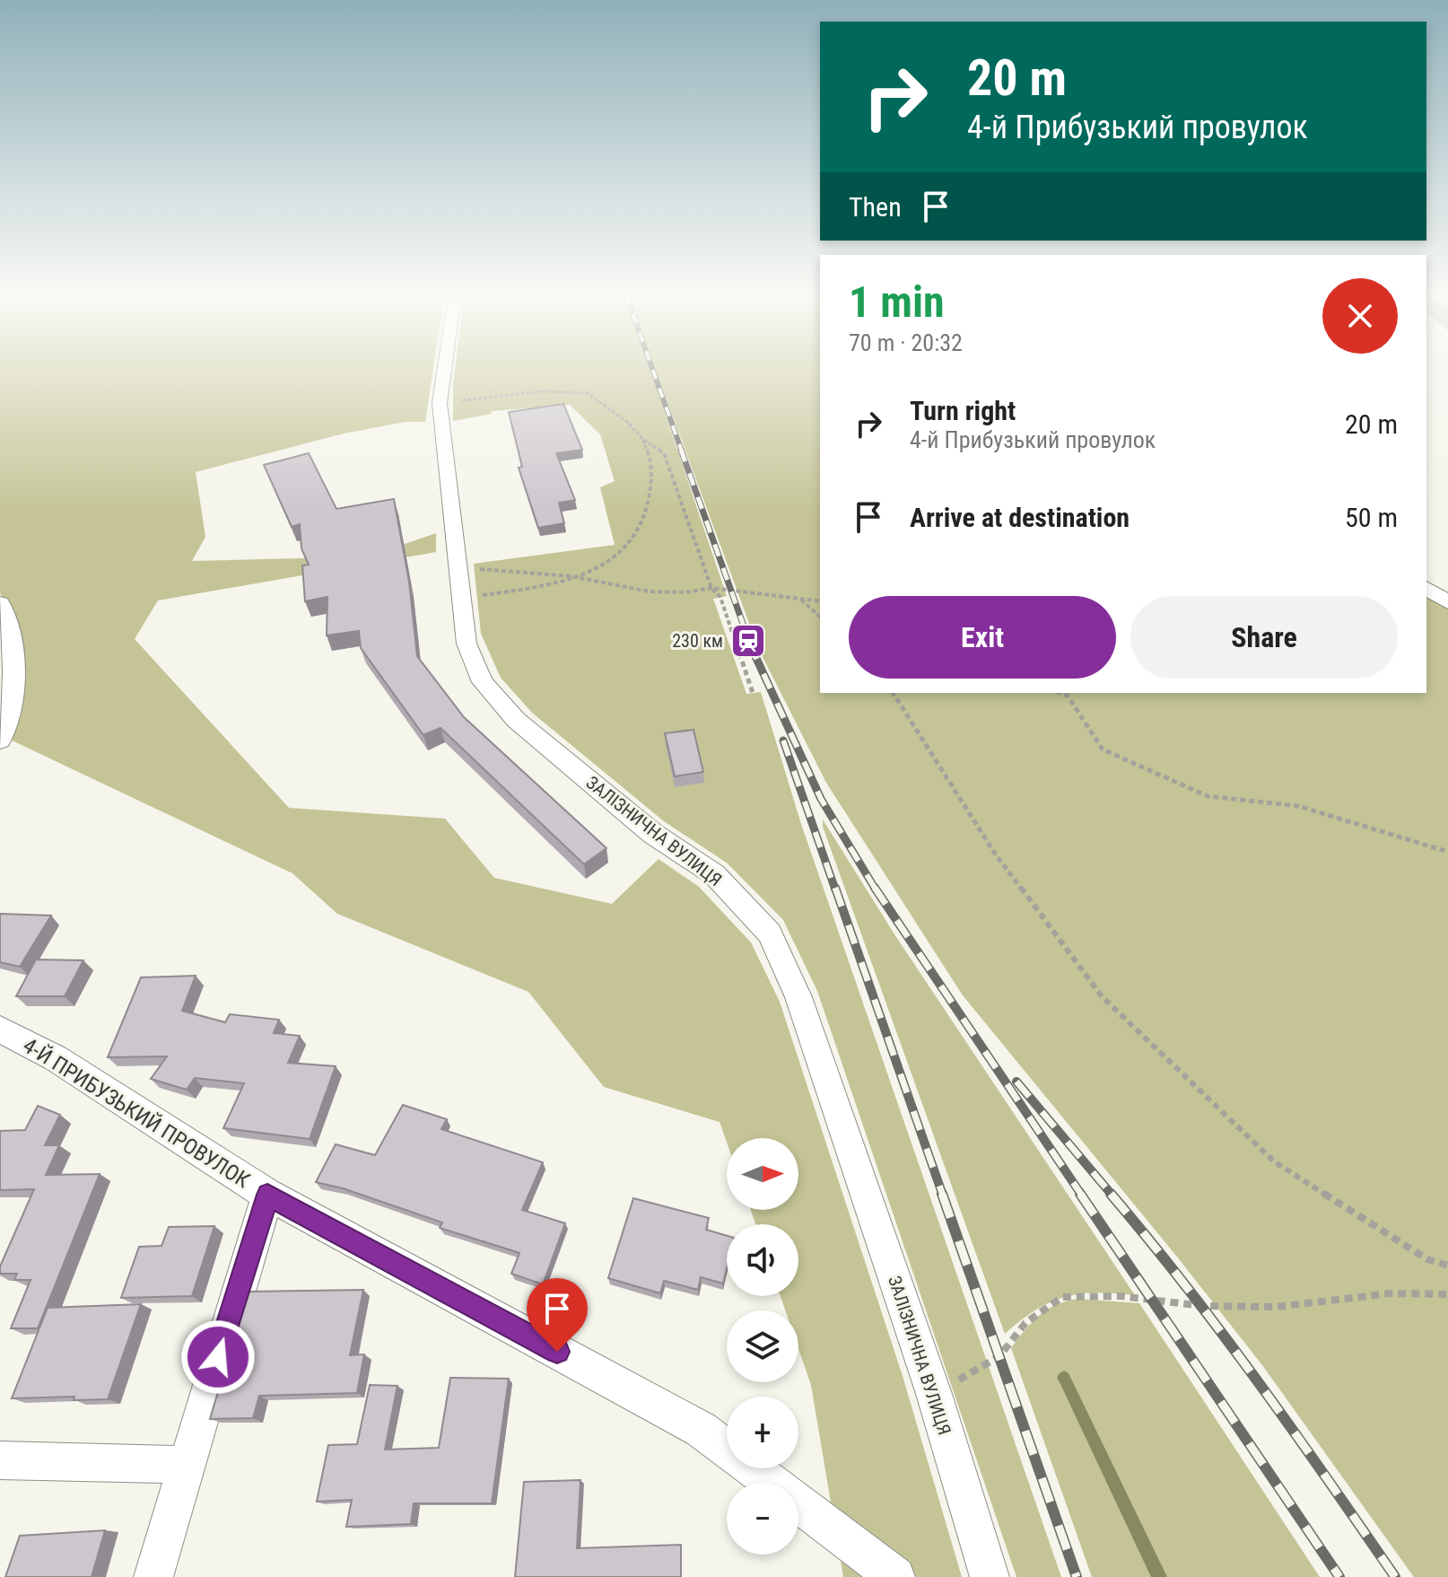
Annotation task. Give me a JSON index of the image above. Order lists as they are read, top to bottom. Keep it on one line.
{"streets":{"street":["ЗАЛІЗНИЧНА ВУЛИЦЯ","4-Й ПРИБУЗЬКИЙ ПРОВУЛОК"]},"places":{"station":["230 км"]},"north":"right","page":{"turn":["20 m","4-й Прибузький провулок"],"then":"Then","heading":["1 min","70 m · 20:32"],"list":[{"name":"Turn right","note":"4-й Прибузький провулок","value":"20 m"},{"name":"Arrive at destination","value":"50 m"}],"buttons":["Exit","Share"],"map_buttons":["+","−"]}}
